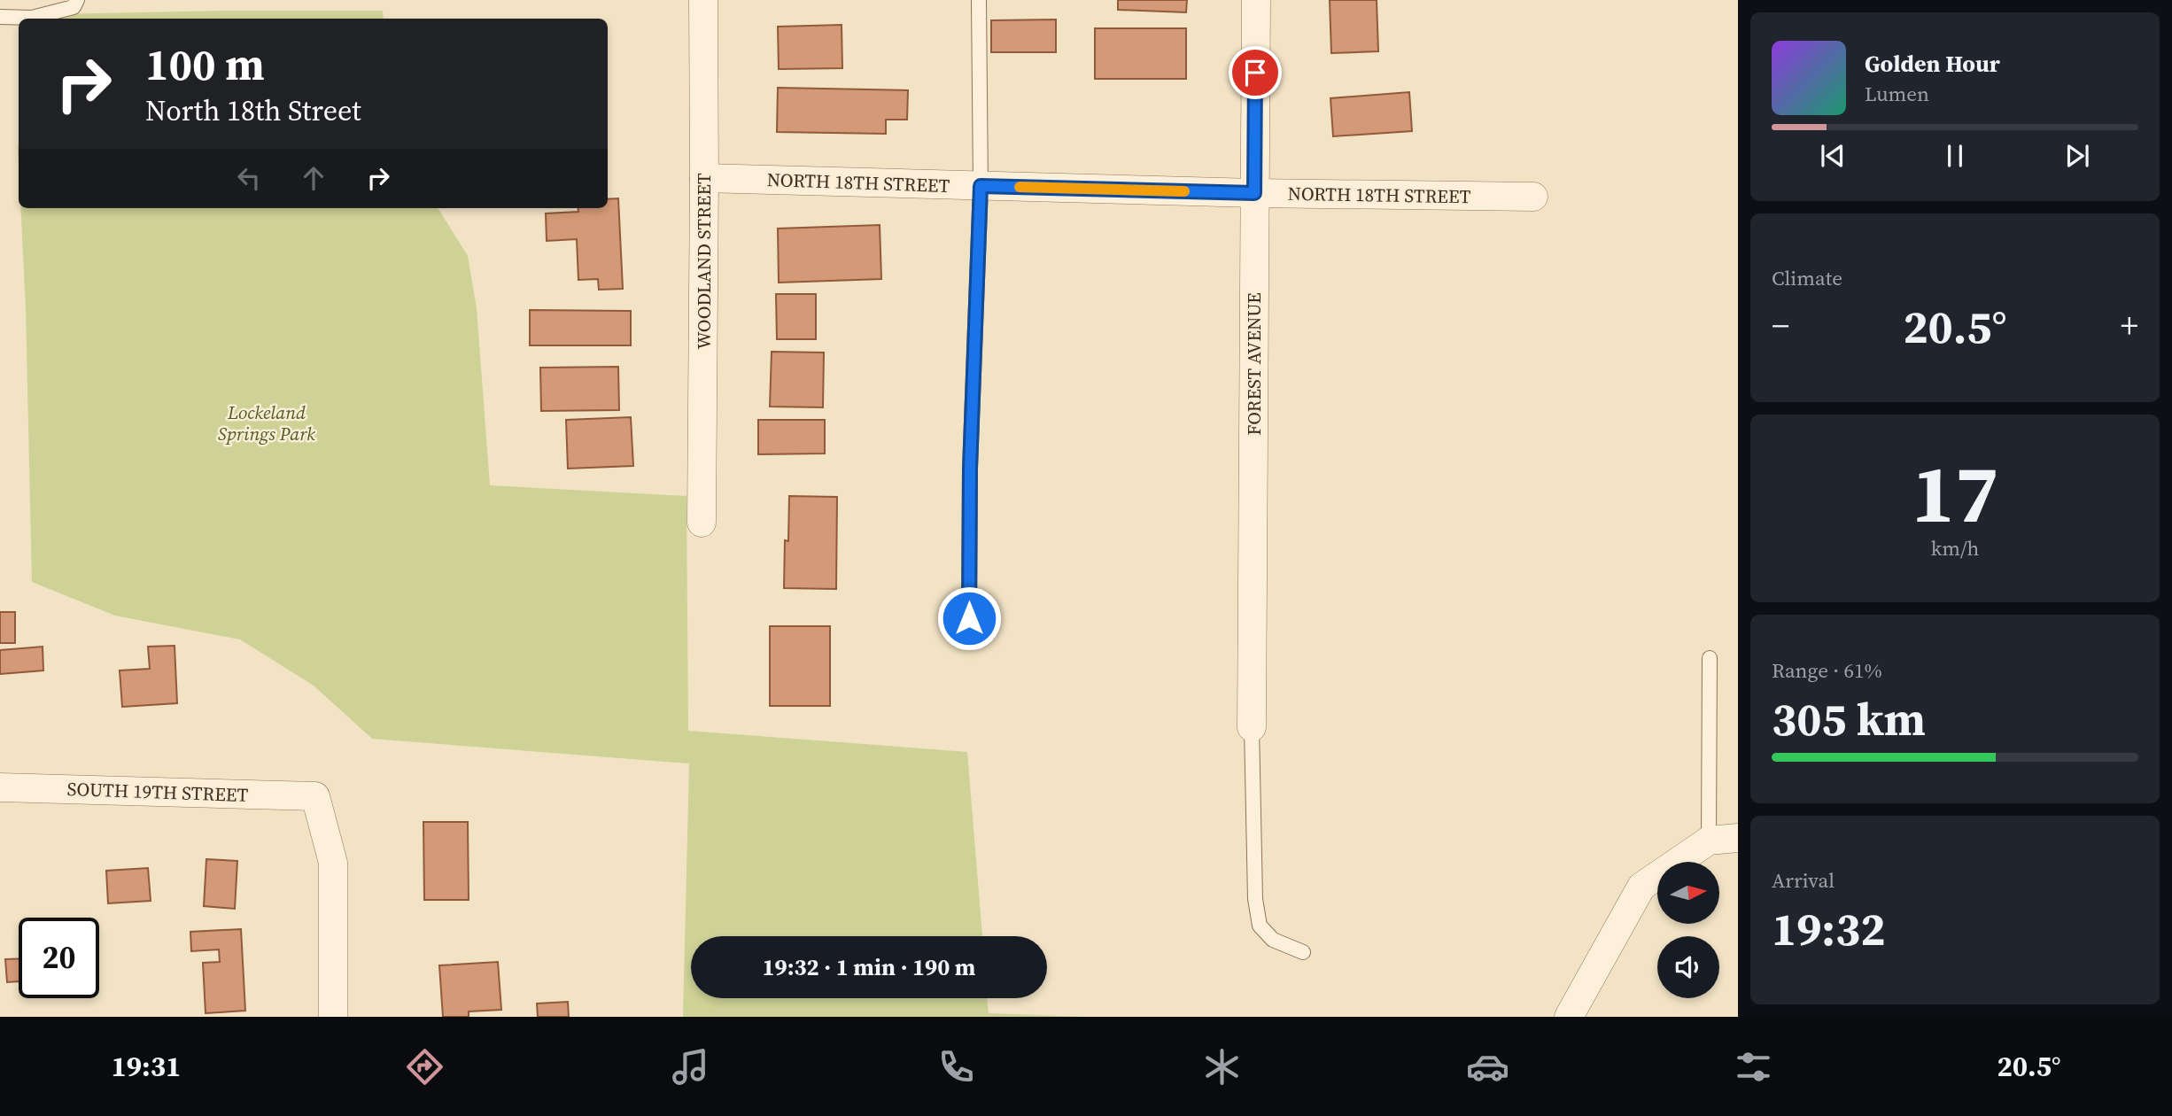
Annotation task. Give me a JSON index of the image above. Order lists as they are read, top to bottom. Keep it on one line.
{"streets":{"street":["NORTH 18TH STREET","WOODLAND STREET","FOREST AVENUE","SOUTH 19TH STREET"]},"crossings":[["NORTH 18TH STREET","WOODLAND STREET"],["NORTH 18TH STREET","FOREST AVENUE"]],"parks":["Lockeland Springs Park"],"north":"right","page":{"turn":["100 m","North 18th Street"],"song":["Golden Hour","Lumen"],"tile":["Climate",["17","km/h"],["Range · 61%","305 km"],["Arrival","19:32"]],"heat":["−","20.5°","+"],"limit":"20","trip":"19:32 · 1 min · 190 m","tabs":["19:31","20.5°"]}}
